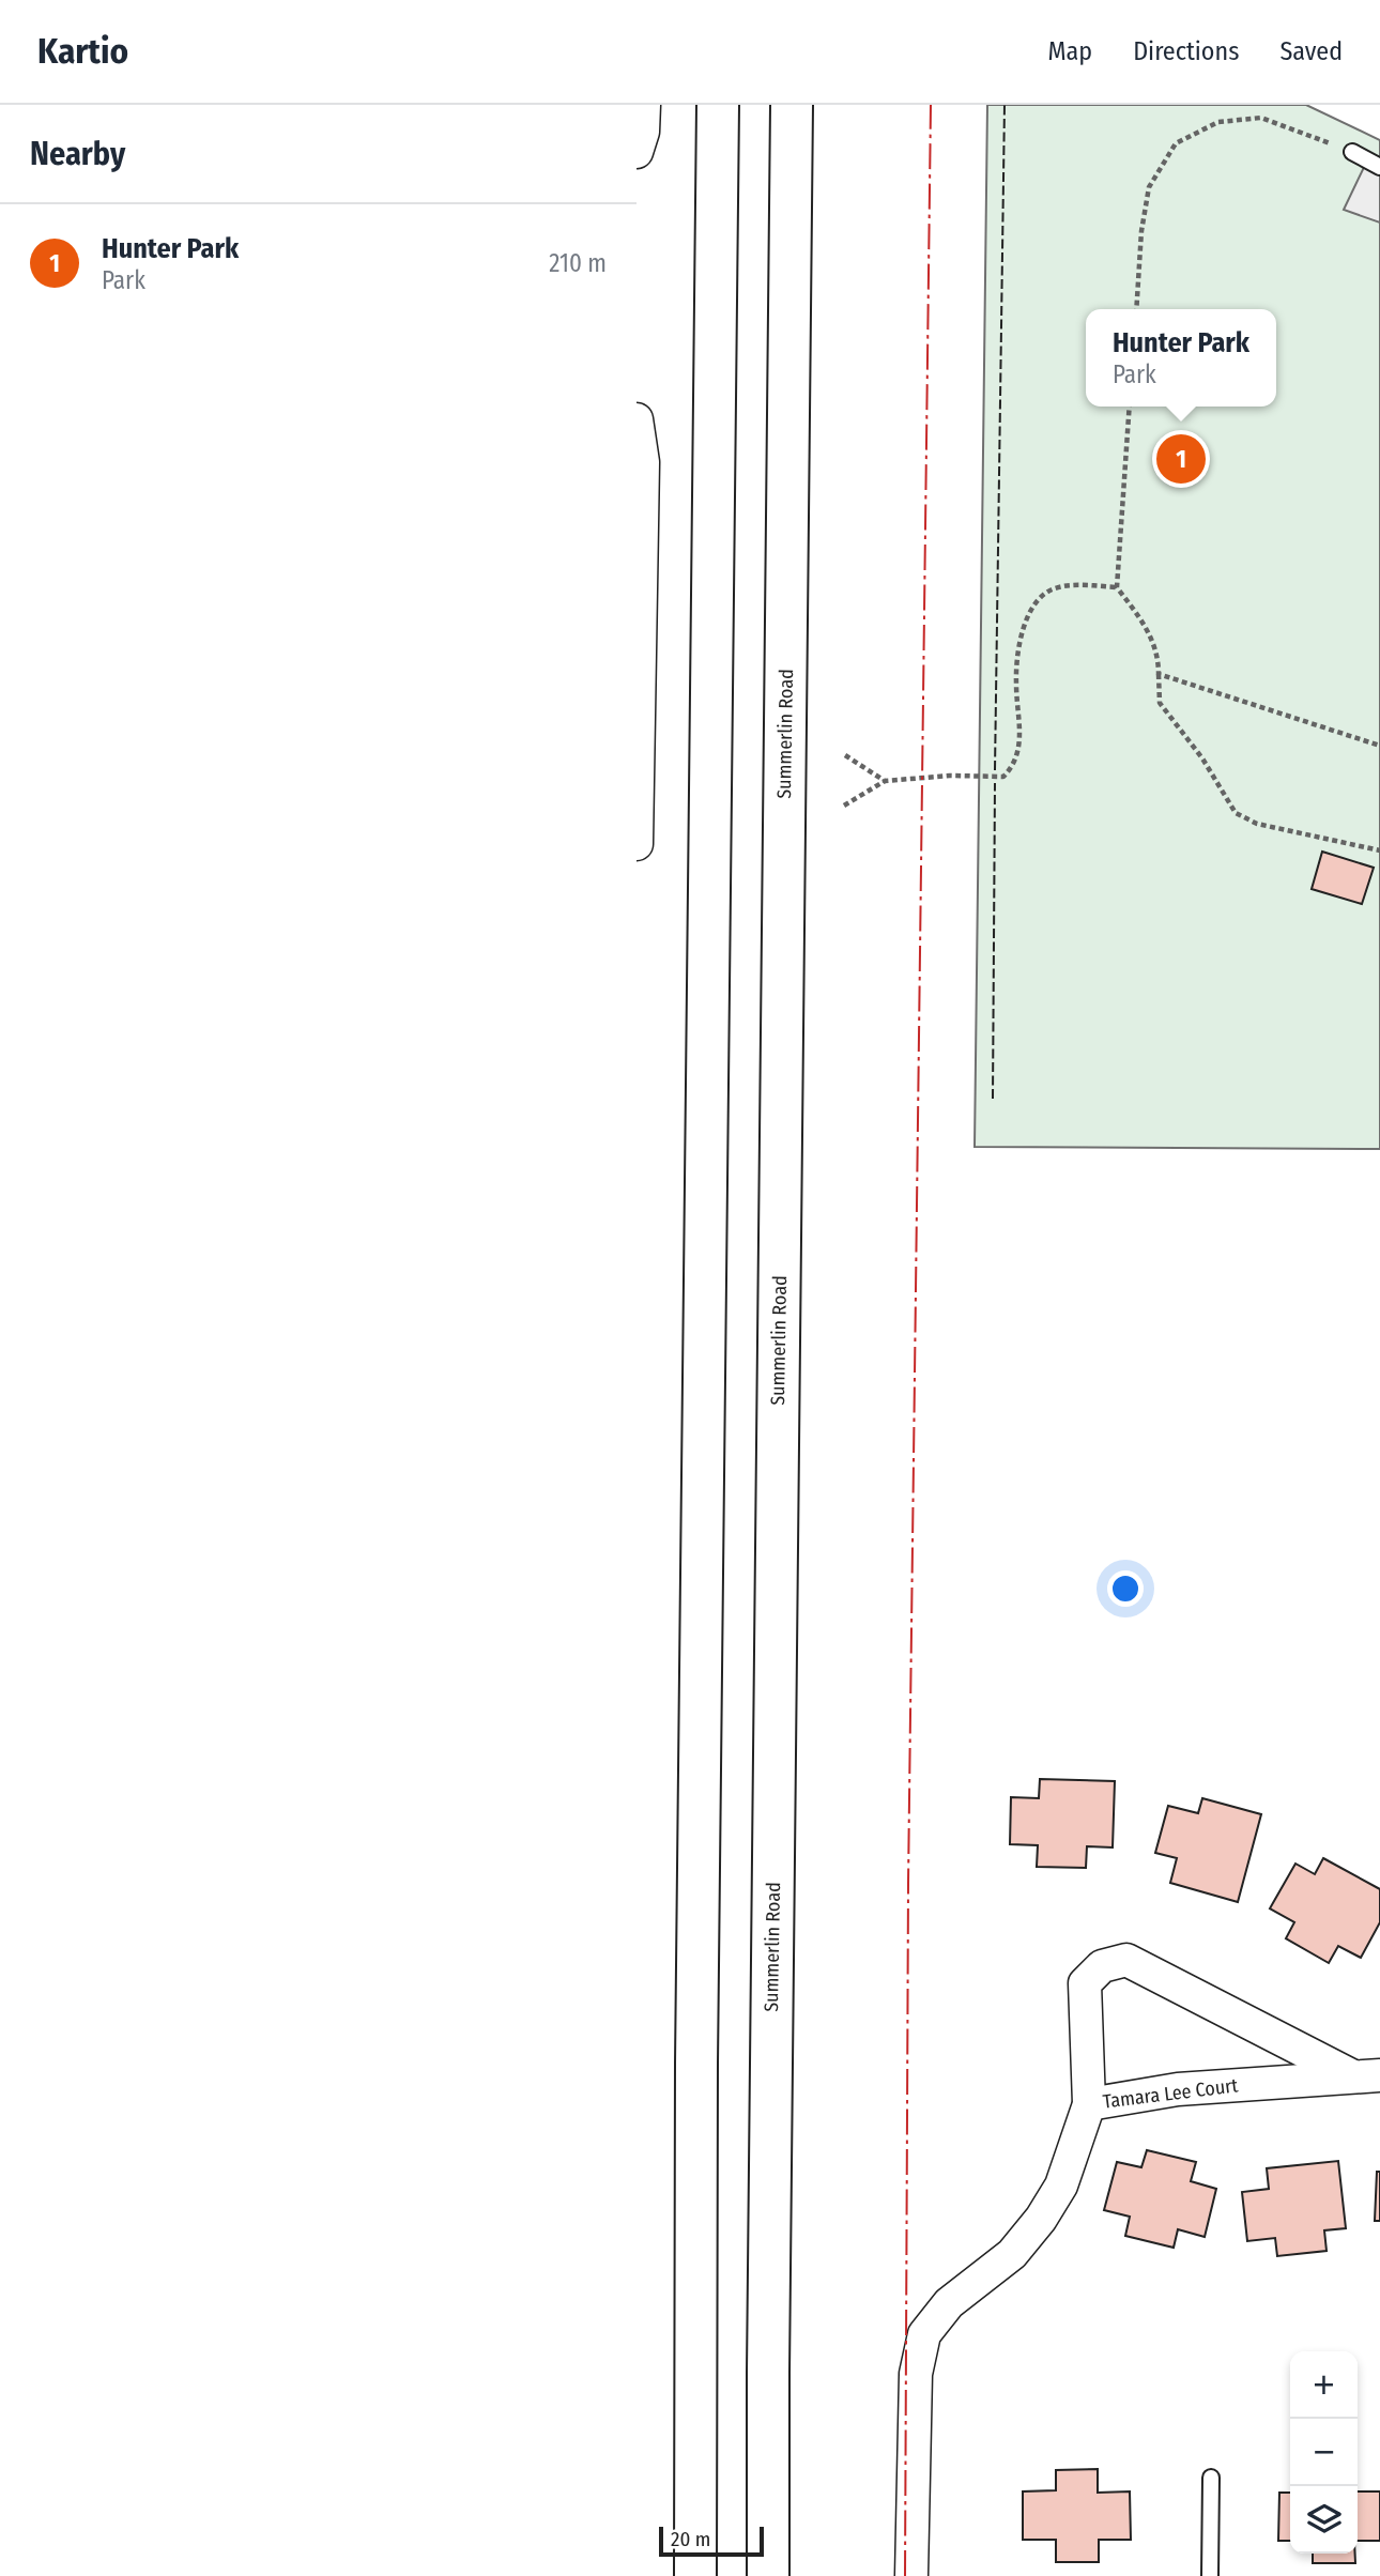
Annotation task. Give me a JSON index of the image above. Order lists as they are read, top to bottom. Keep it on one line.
{"streets":{"main road":["Summerlin Road"],"street":["Tamara Lee Court"]},"scale_bar":"20 m","page":{"header":"Kartio","nav":["Map","Directions","Saved"],"heading":"Nearby","list":[{"mark":"1","name":"Hunter Park","note":"Park","value":"210 m"}],"popup":["Hunter Park","Park"],"pins":"1","map_buttons":["+","−"],"scale":"20 m"}}
